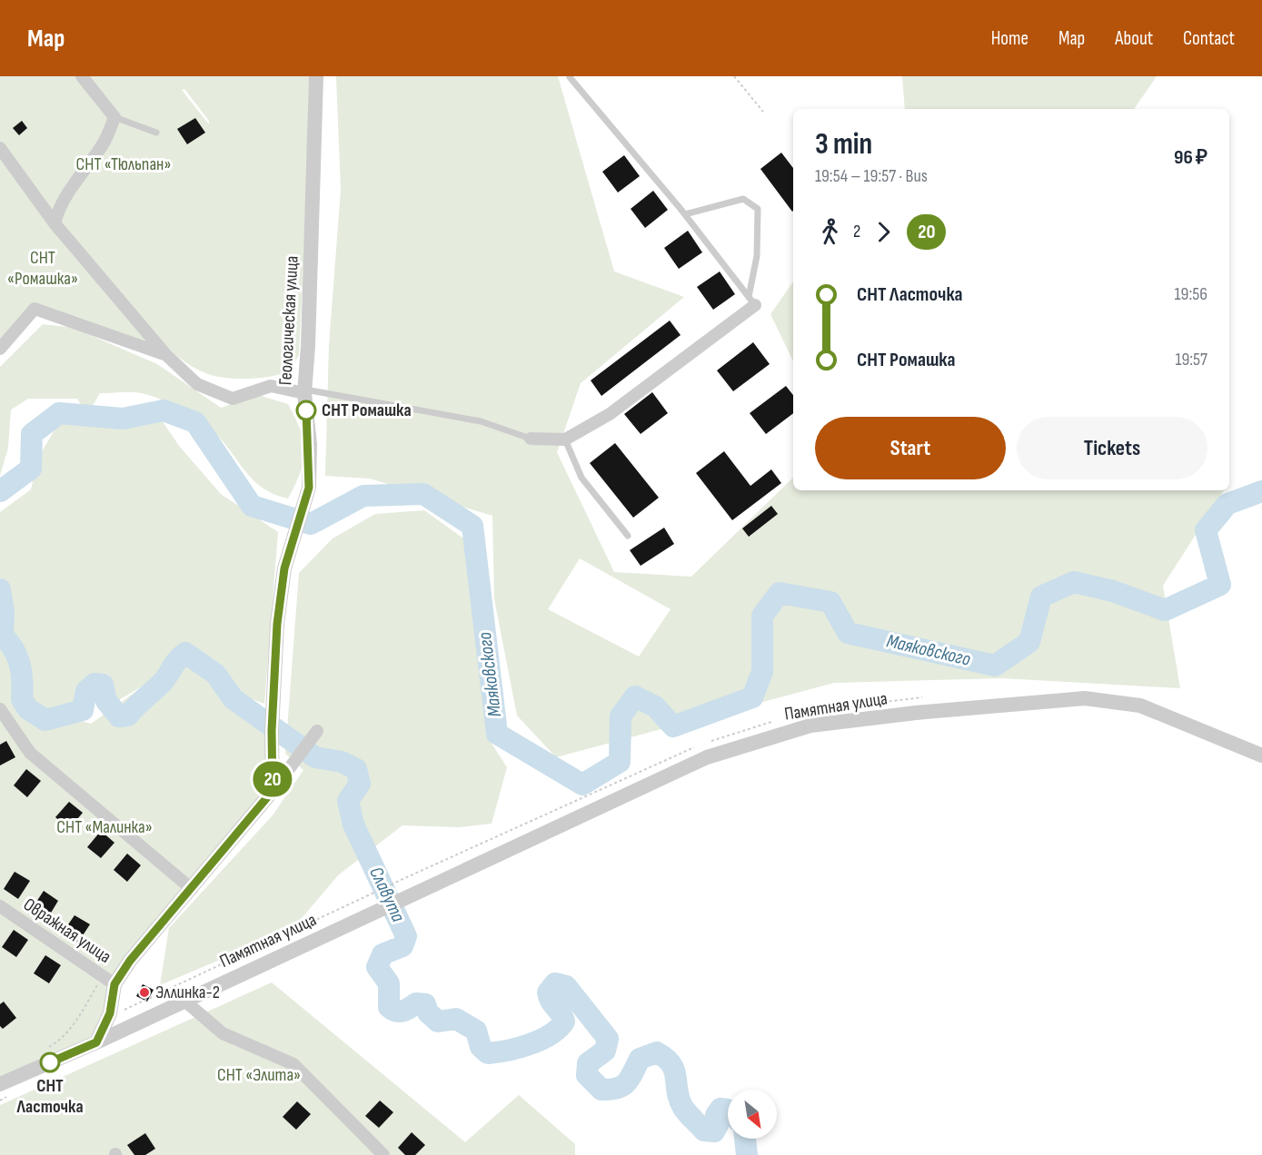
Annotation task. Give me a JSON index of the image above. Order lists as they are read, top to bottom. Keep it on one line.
{"streets":{"street":["Геологическая улица","Памятная улица","Овражная улица"]},"water":["Маяковского","Славута"],"parks":["СНТ «Тюльпан»","СНТ «Ромашка»","СНТ «Малинка»","СНТ «Элита»"],"places":["СНТ Ромашка","Эллинка-2","СНТ Ласточка"],"lines":["bus line 20"],"north":"bottom right","page":{"header":"Map","nav":["Home","Map","About","Contact"],"on_map":"20","heading":["3 min","19:54 – 19:57 · Bus","96 ₽"],"legs":["2","20"],"list":[{"name":"СНТ Ласточка","value":"19:56"},{"name":"СНТ Ромашка","value":"19:57"}],"buttons":["Start","Tickets"]}}
